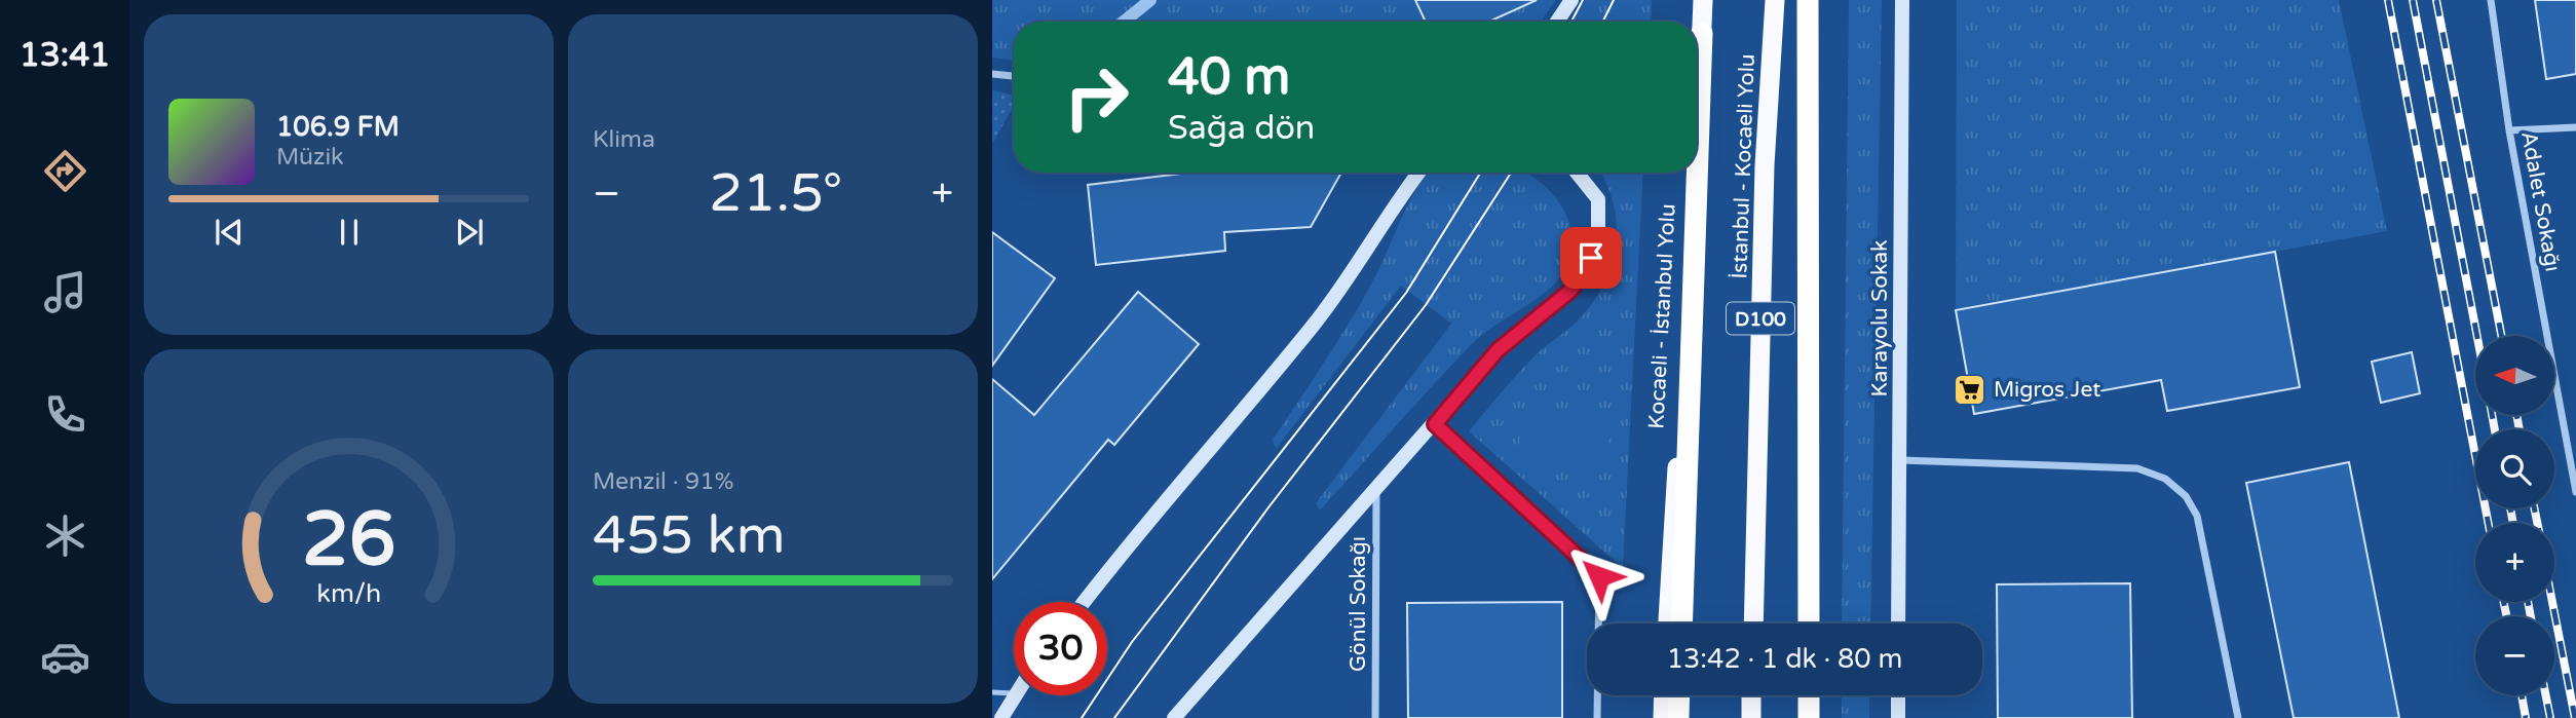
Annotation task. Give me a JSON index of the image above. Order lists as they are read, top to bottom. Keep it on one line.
{"streets":{"highway":["İstanbul - Kocaeli Yolu","Kocaeli - İstanbul Yolu","D100"],"main road":["Karayolu Sokak"],"street":["Adalet Sokağı","Gönül Sokağı"]},"places":{"supermarket":["Migros Jet"]},"north":"left","page":{"tabs":"13:41","tile":["Klima",["Menzil · 91%","455 km"]],"turn":["40 m","Sağa dön"],"song":["106.9 FM","Müzik"],"heat":["−","21.5°","+"],"map_buttons":["+","−"],"limit":"30","trip":"13:42 · 1 dk · 80 m","gauge":["26","km/h"]}}
